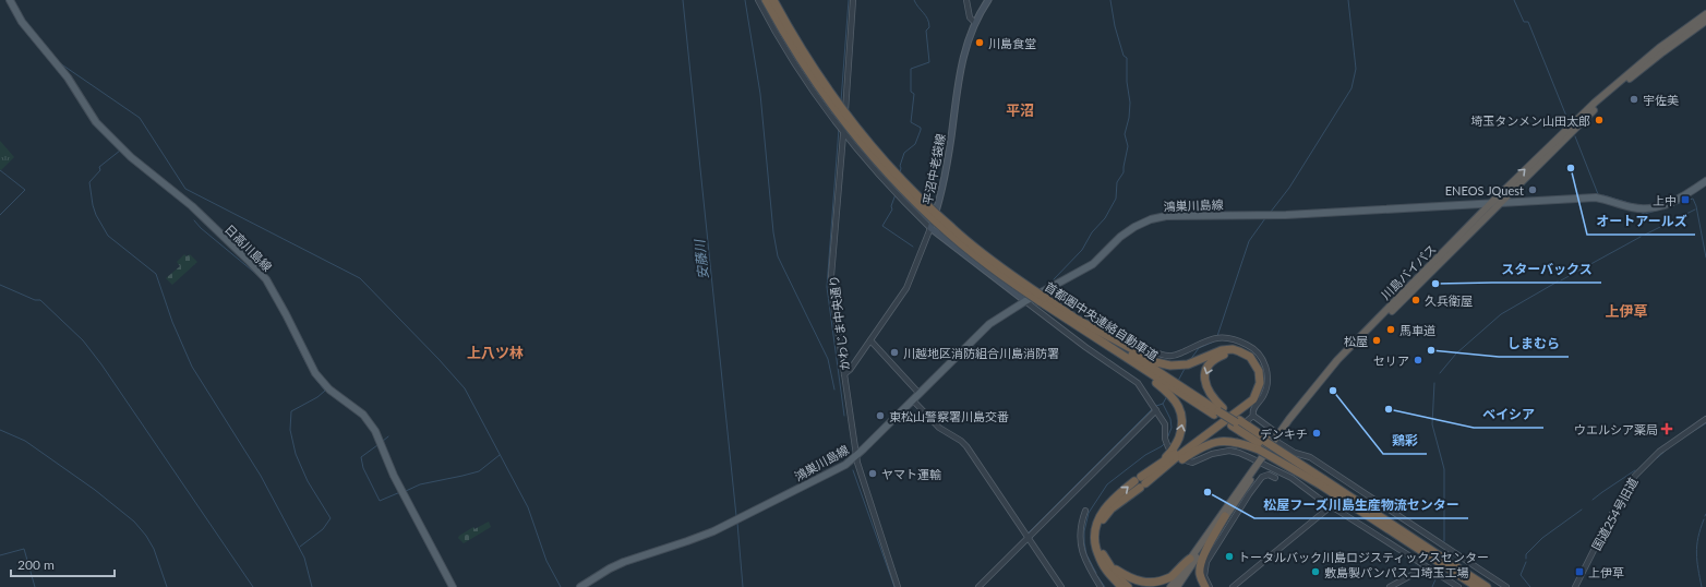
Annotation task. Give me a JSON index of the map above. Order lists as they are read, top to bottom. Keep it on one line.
{"streets":{"highway":["川島バイパス","首都圏中央連絡自動車道"],"main road":["平沼中老袋線","鴻巣川島線","日高川島線"],"street":["かわじま中央通り","国道254号旧道"]},"crossings":[["鴻巣川島線","川島バイパス"],["鴻巣川島線","かわじま中央通り"]],"districts":["平沼","上伊草","上八ツ林"],"water":["安藤川"],"places":{"other":["川島食堂","宇佐美","埼玉タンメン山田太郎","オートアールズ","ENEOS JQuest","スターバックス","久兵衛屋","馬車道","松屋","しまむら","川越地区消防組合川島消防署","セリア","鶏彩","ベイシア","東松山警察署川島交番","デンキチ","ヤマト運輸","松屋フーズ川島生産物流センター","トータルバック川島ロジスティックスセンター","敷島製パンパスコ埼玉工場"],"transit":["上中","上伊草"],"health":["ウエルシア薬局"]},"scale_bar":"200 m"}
